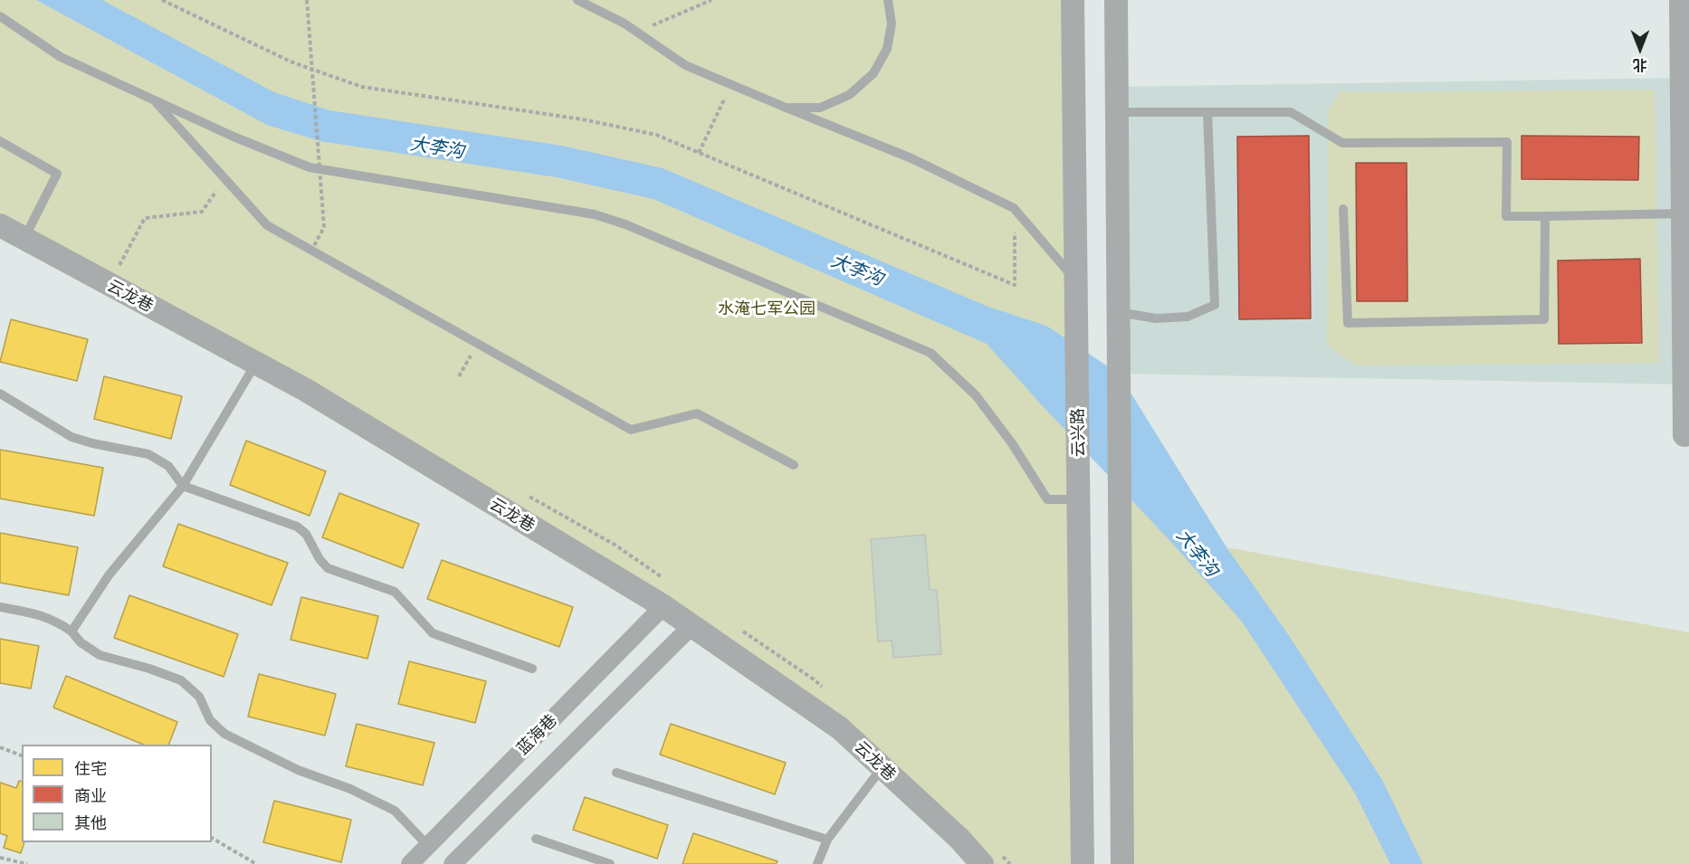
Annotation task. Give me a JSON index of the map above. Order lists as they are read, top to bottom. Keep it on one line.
{"streets":{"street":["云龙巷","云兴路","蓝海巷"]},"crossings":[["云龙巷","蓝海巷"]],"water":["大李沟"],"parks":["水淹七军公园"],"legend":["住宅","商业","其他"],"north":"bottom"}
